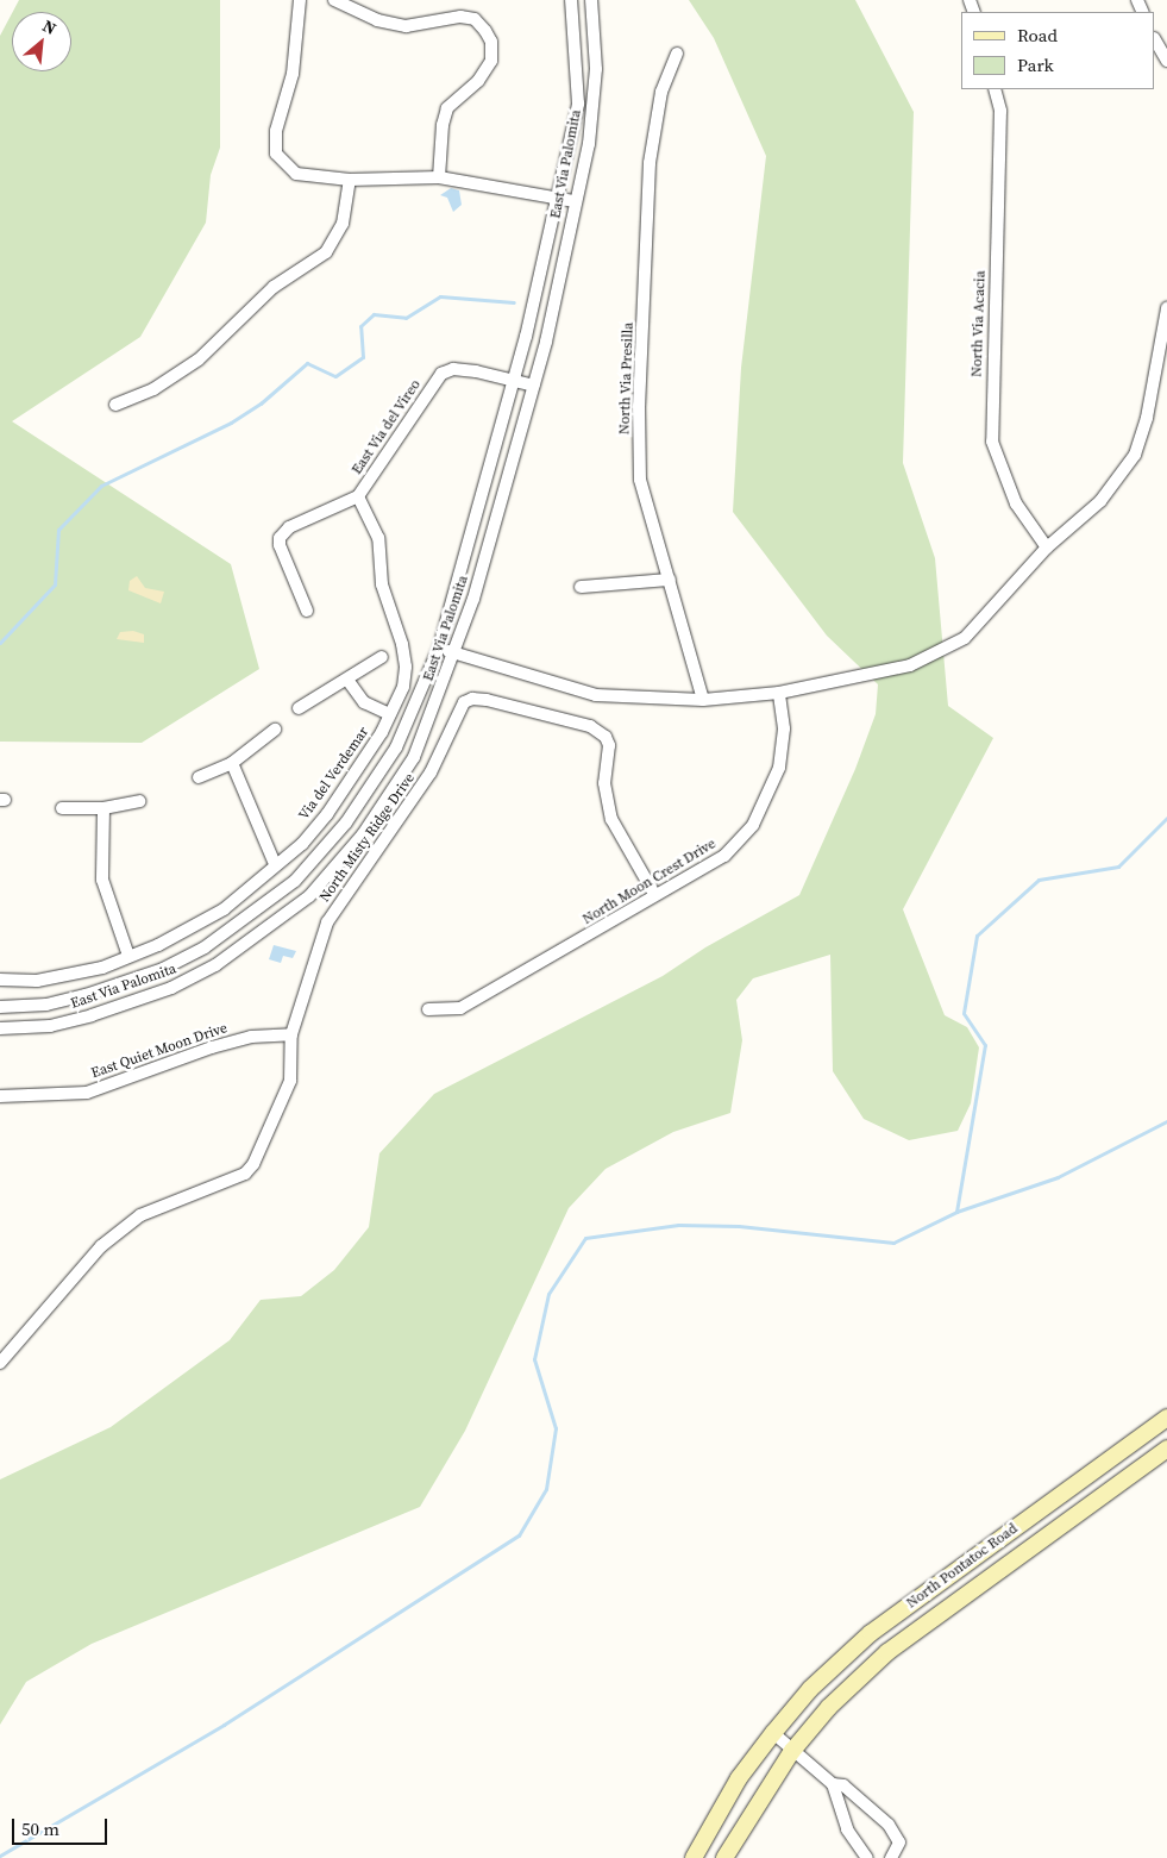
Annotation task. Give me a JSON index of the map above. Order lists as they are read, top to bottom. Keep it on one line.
{"streets":{"street":["East Via Palomita","North Via Acacia","North Via Presilla","East Via del Vireo","Via del Verdemar","North Misty Ridge Drive","North Moon Crest Drive","East Quiet Moon Drive","North Pontatoc Road"]},"crossings":[["East Via Palomita","East Via del Vireo"],["East Via del Vireo","Via del Verdemar"],["North Misty Ridge Drive","North Moon Crest Drive"],["North Misty Ridge Drive","East Quiet Moon Drive"]],"legend":["Road","Park"],"scale_bar":"50 m","north":"top right"}
